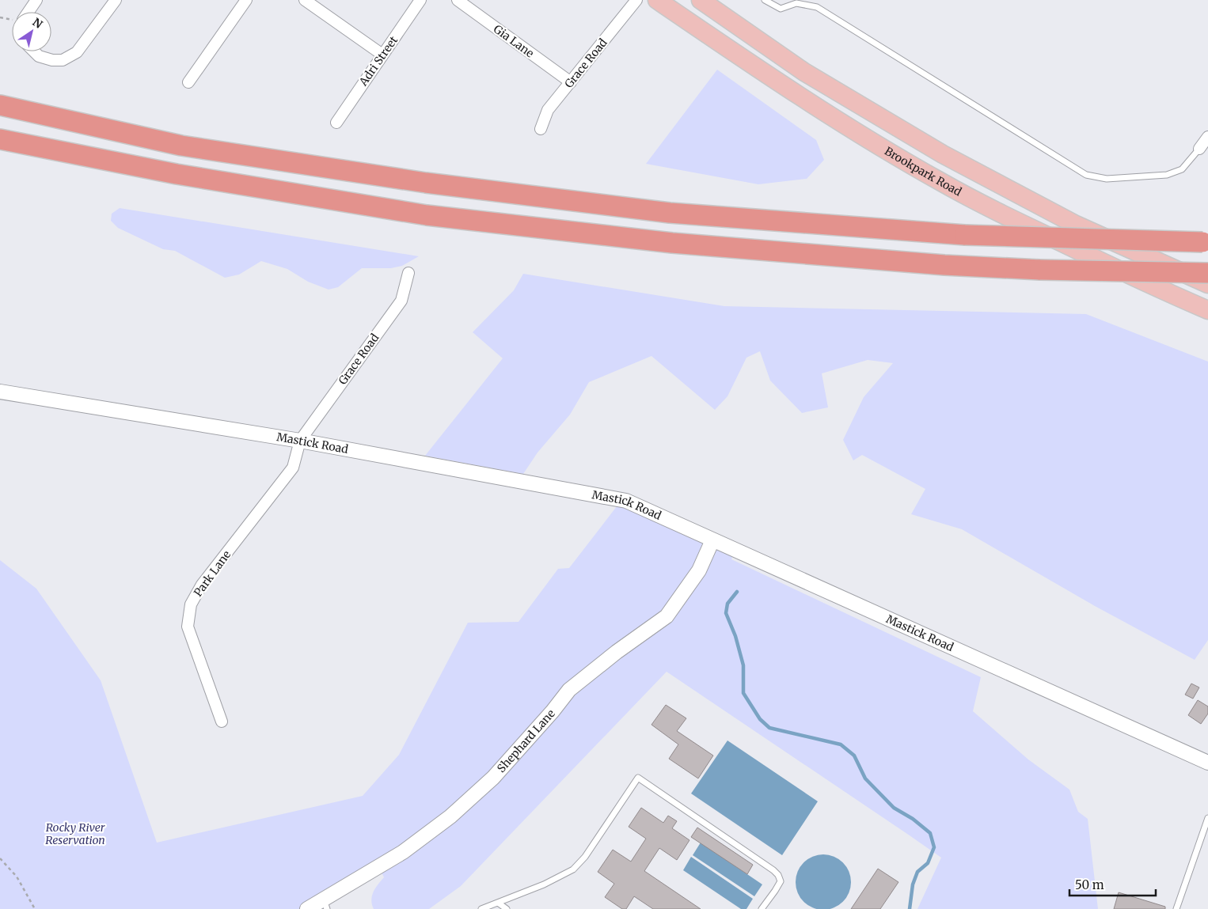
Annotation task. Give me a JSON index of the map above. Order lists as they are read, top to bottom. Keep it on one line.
{"streets":{"main road":["Brookpark Road"],"street":["Gia Lane","Adri Street","Grace Road","Mastick Road","Park Lane","Shephard Lane"]},"crossings":[["Gia Lane","Grace Road"],["Grace Road","Mastick Road"],["Grace Road","Park Lane"],["Mastick Road","Park Lane"],["Mastick Road","Shephard Lane"]],"parks":["Rocky River Reservation"],"scale_bar":"50 m","north":"top right"}
